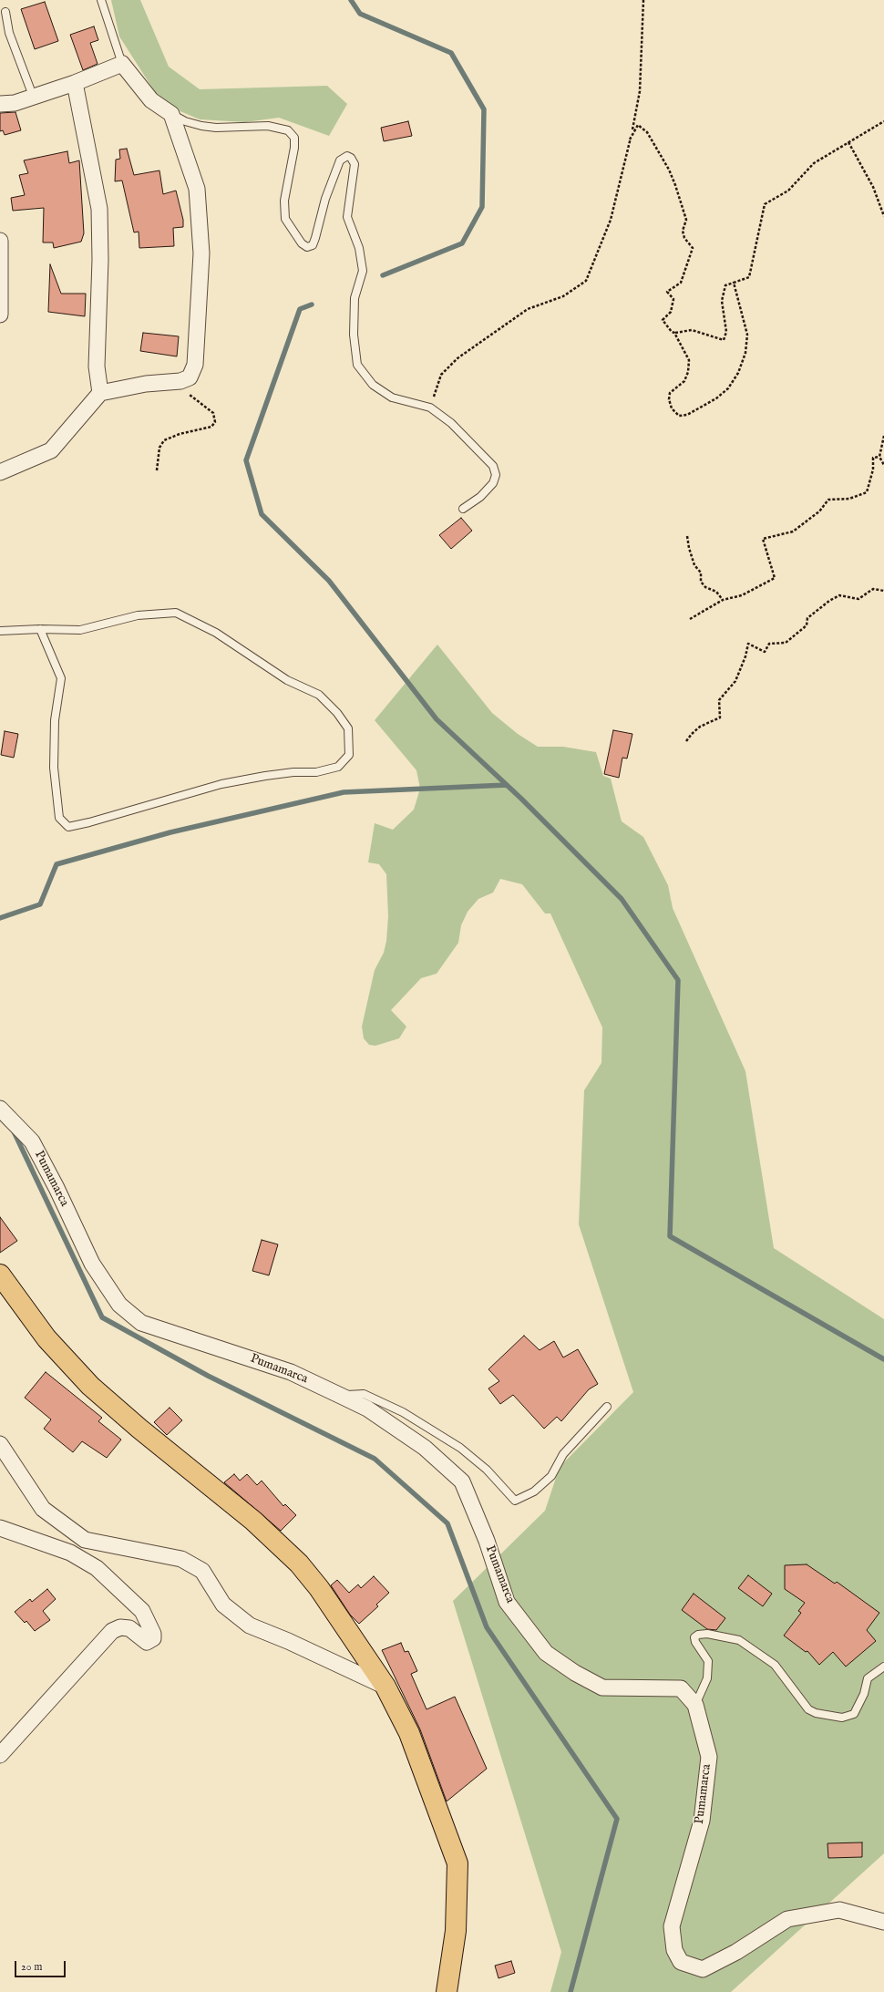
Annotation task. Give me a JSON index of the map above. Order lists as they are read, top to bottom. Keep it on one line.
{"streets":{"street":["Pumamarca"]},"scale_bar":"20 m"}
